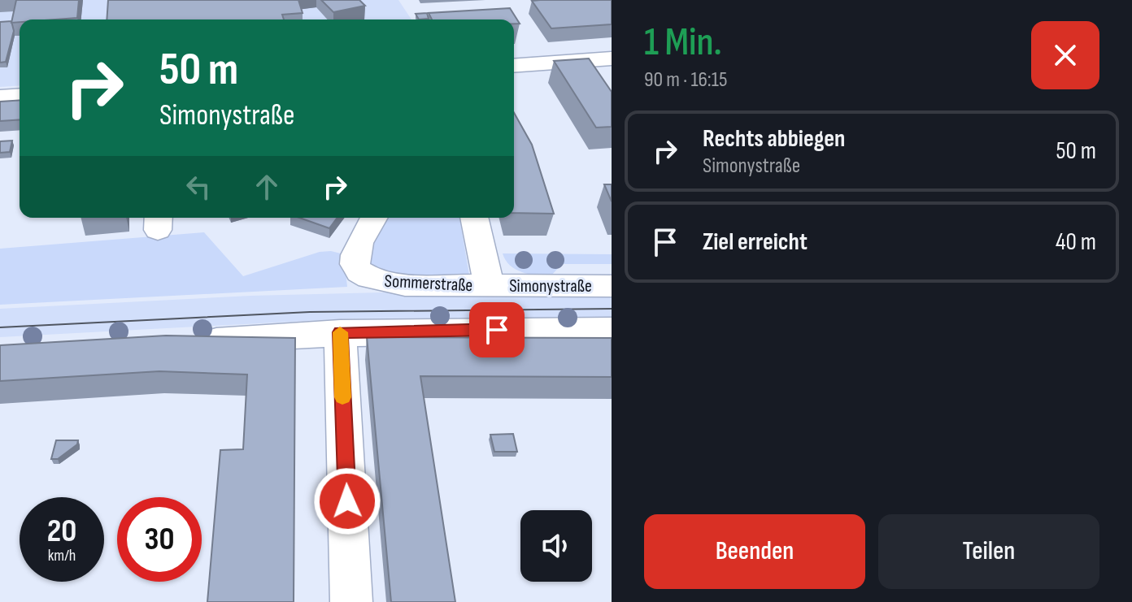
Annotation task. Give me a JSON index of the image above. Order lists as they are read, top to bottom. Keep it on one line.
{"streets":{"street":["Sommerstraße","Simonystraße"]},"crossings":[["Sommerstraße","Simonystraße"]],"page":{"heading":["1 Min.","90 m · 16:15"],"turn":["50 m","Simonystraße"],"list":[{"name":"Rechts abbiegen","note":"Simonystraße","value":"50 m"},{"name":"Ziel erreicht","value":"40 m"}],"speed":"20 km/h","limit":"30","buttons":["Beenden","Teilen"]}}
